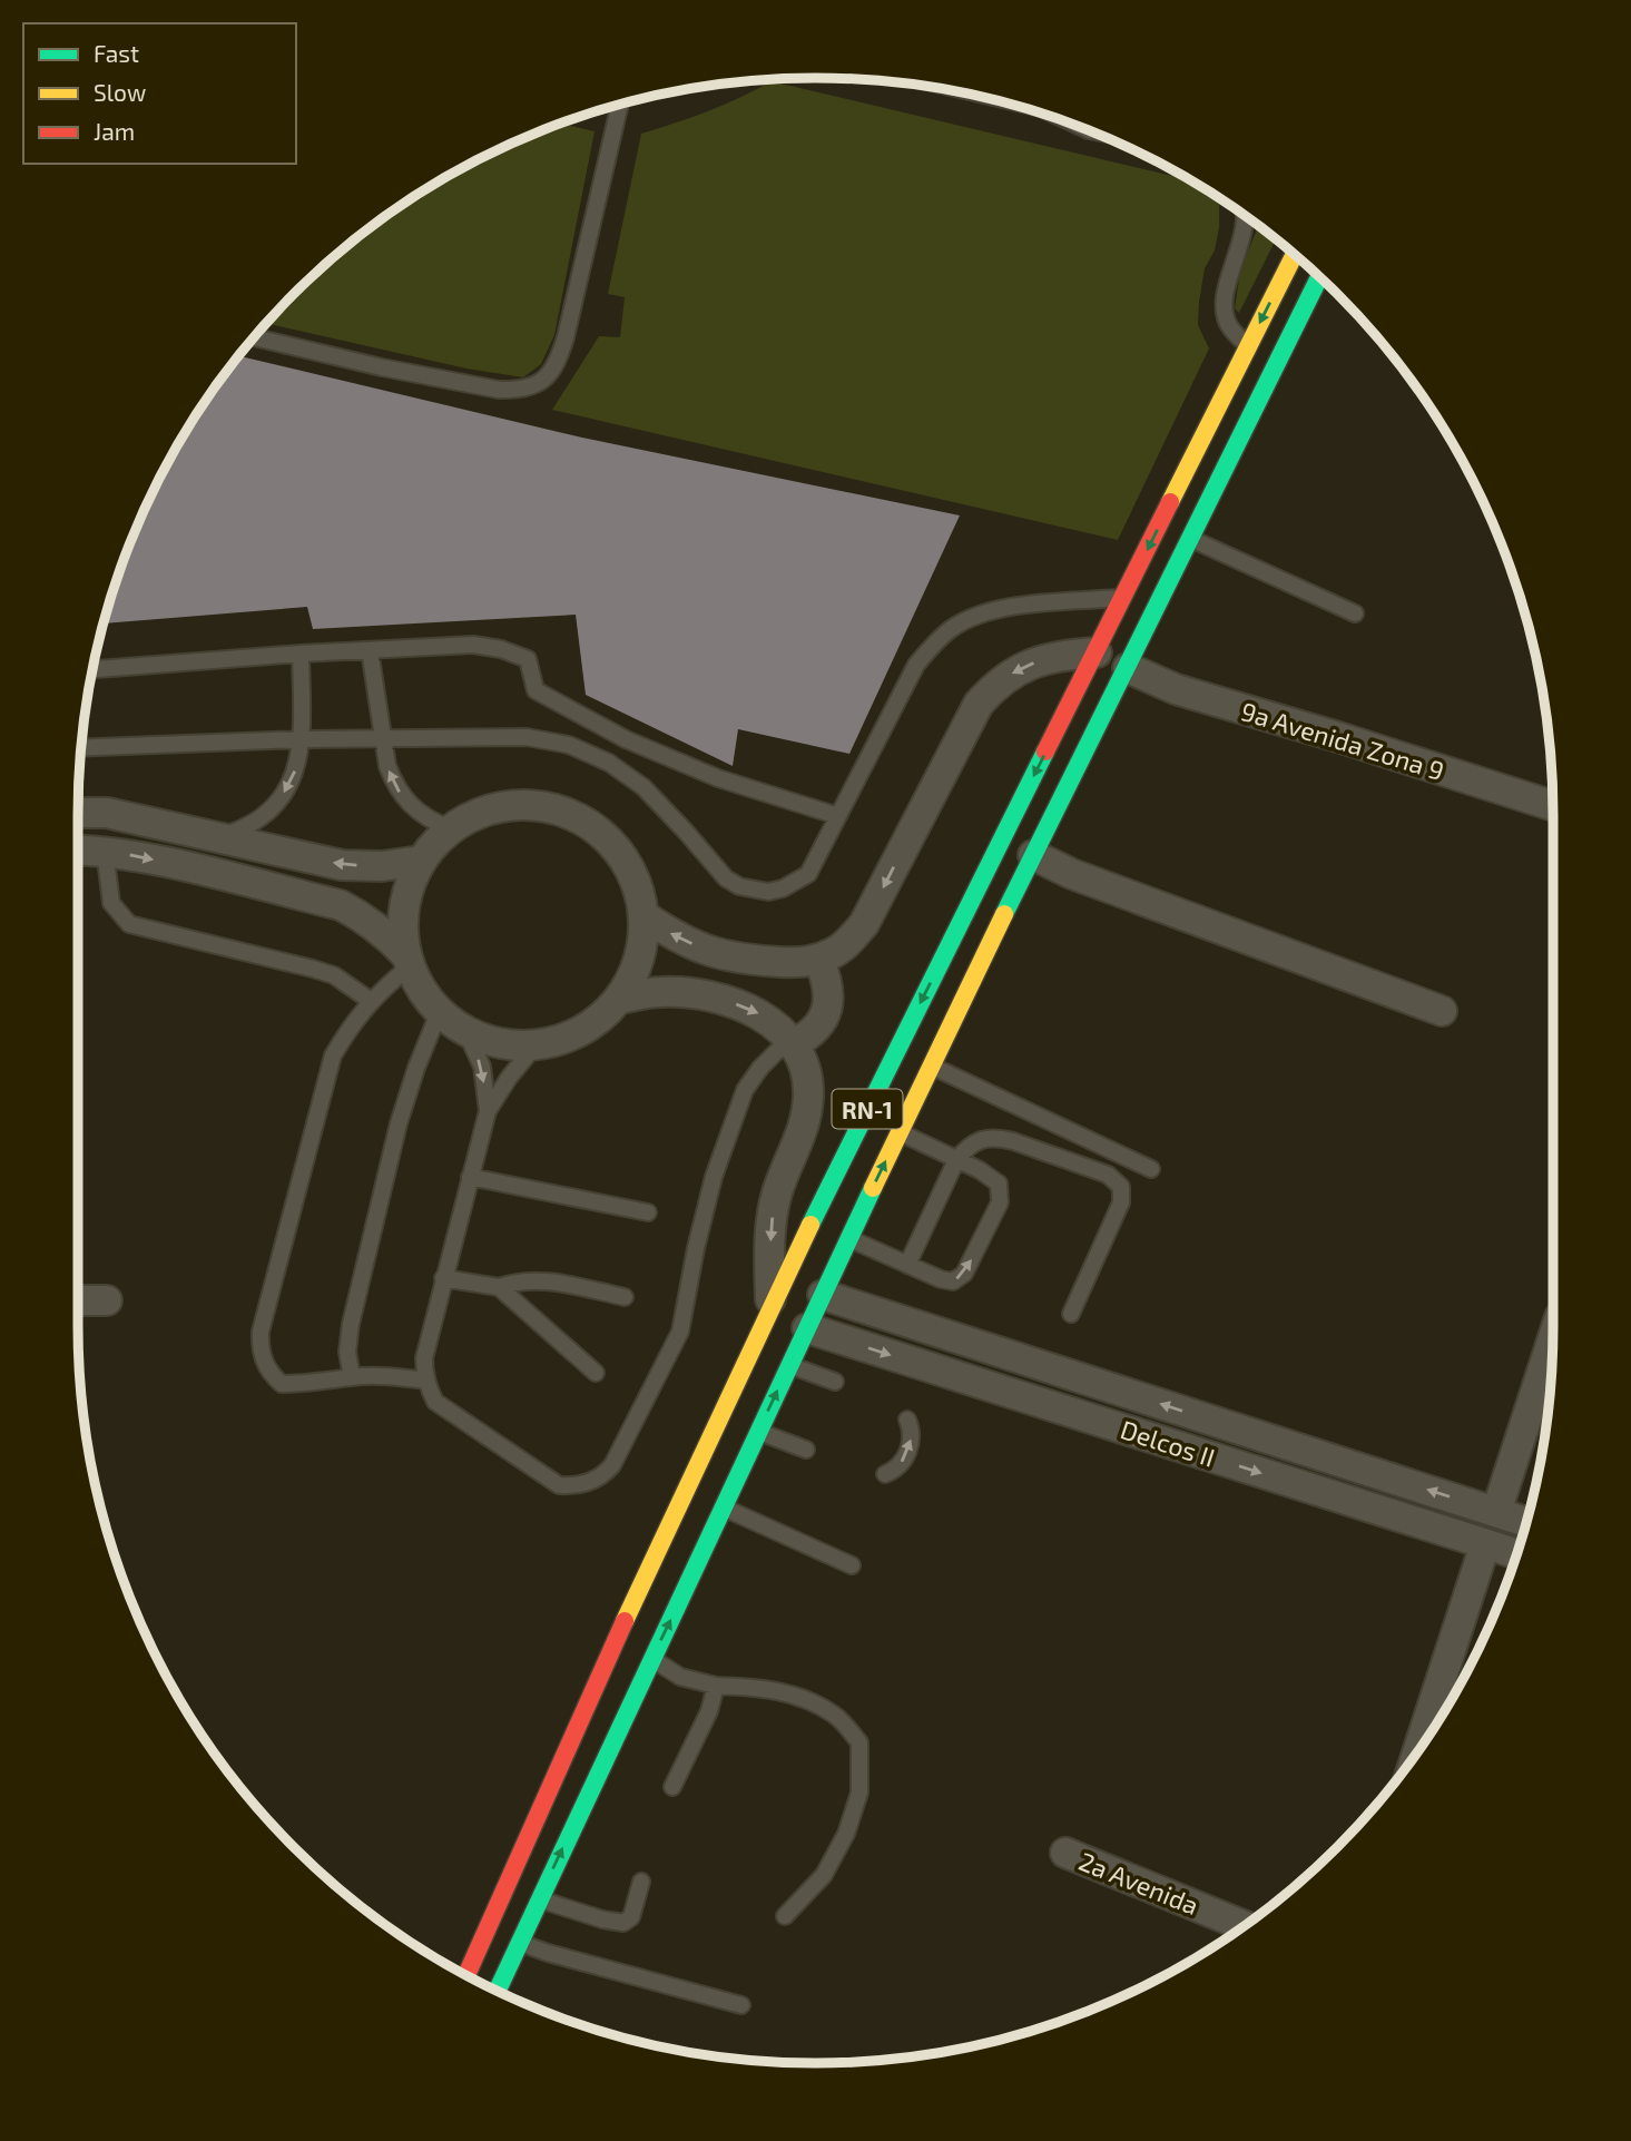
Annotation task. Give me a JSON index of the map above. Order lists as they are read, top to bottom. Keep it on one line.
{"streets":{"highway":["RN-1"],"street":["9a Avenida Zona 9","Delcos II","2a Avenida"]},"crossings":[["9a Avenida Zona 9","RN-1"],["RN-1","Delcos II"]],"legend":["Fast","Slow","Jam"]}
